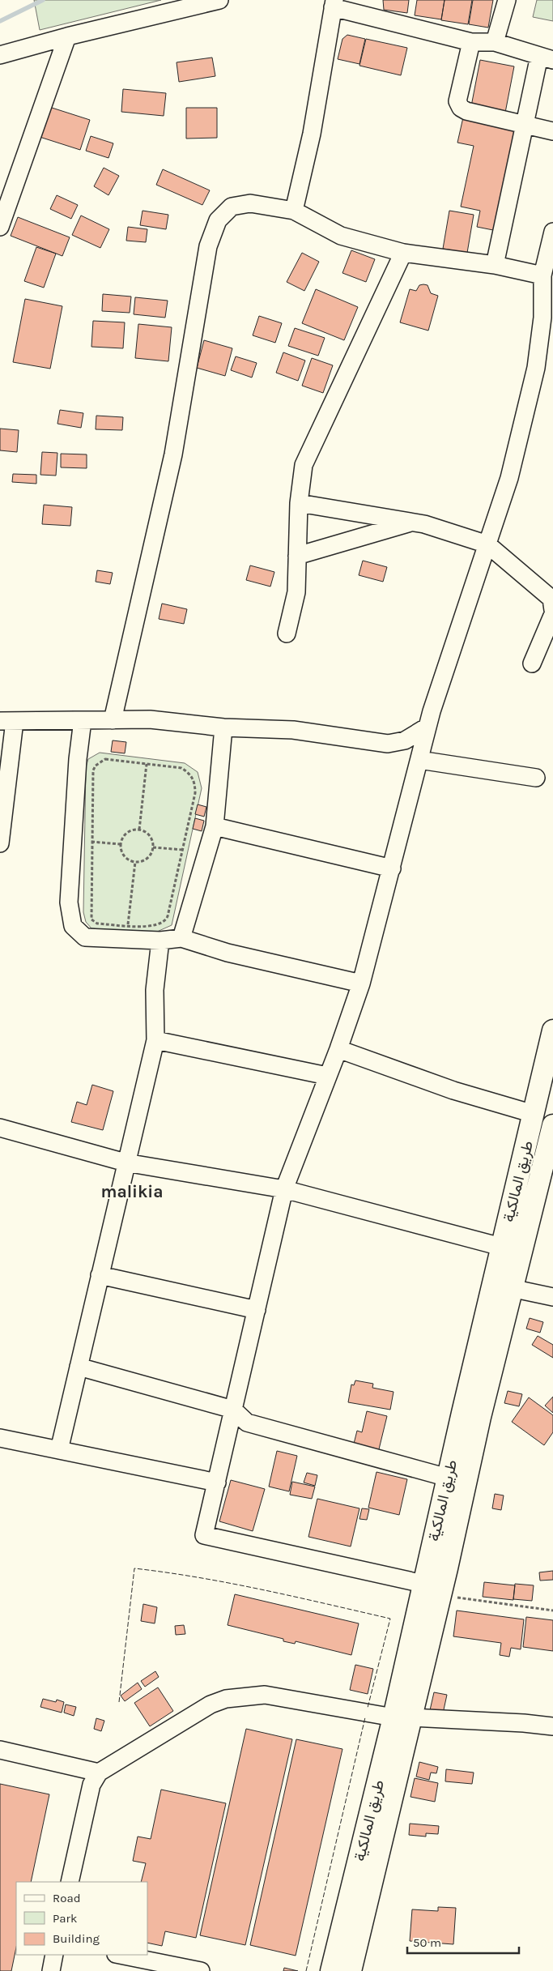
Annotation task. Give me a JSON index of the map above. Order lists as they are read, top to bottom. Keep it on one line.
{"streets":{"main road":["طريق المالكية"]},"districts":["malikia"],"legend":["Road","Park","Building"],"scale_bar":"50 m"}
